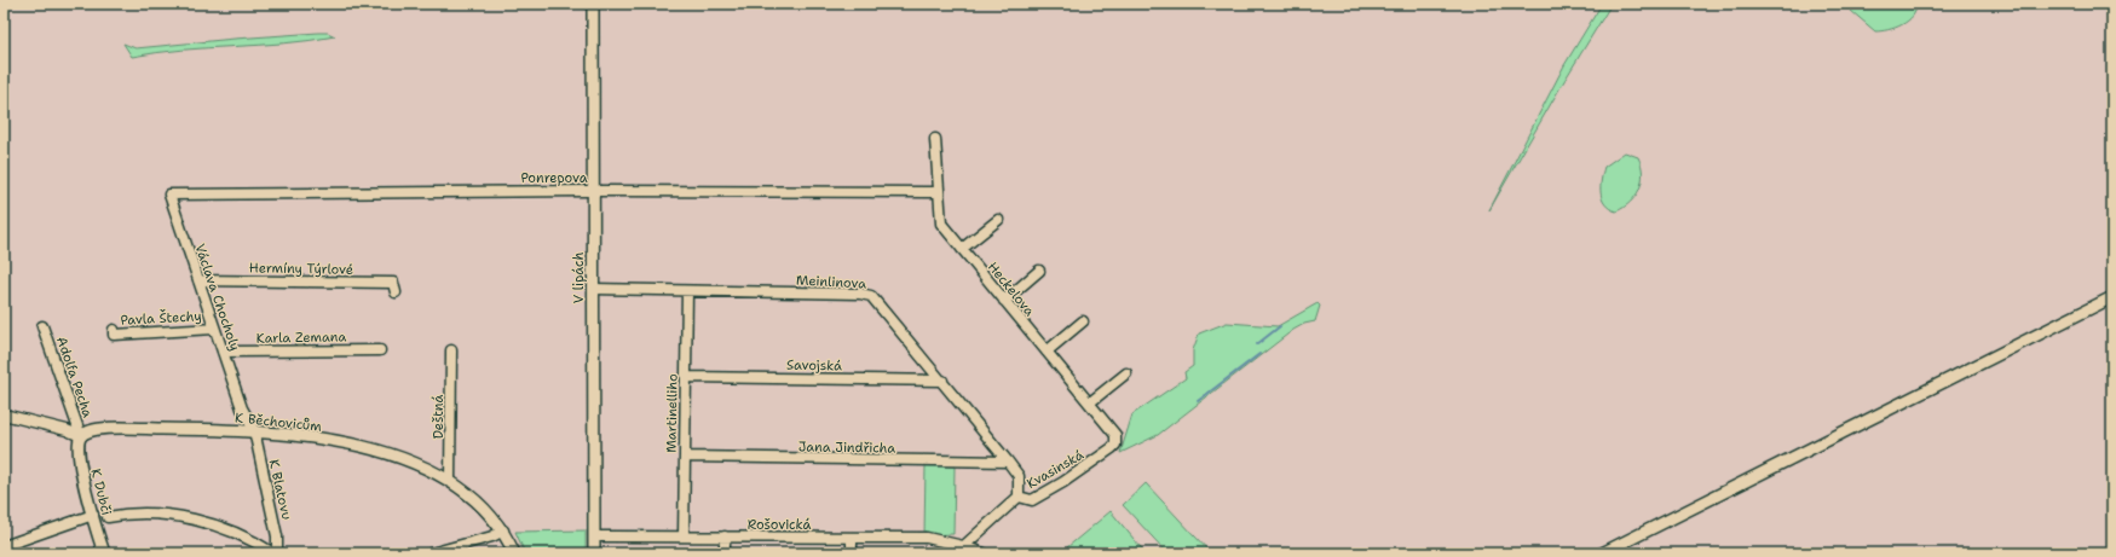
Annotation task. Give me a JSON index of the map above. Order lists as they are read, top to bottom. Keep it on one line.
{"streets":{"street":["Ponrepova","Hermíny Týrlové","V lipách","Meinlinova","Heckelova","Václava Chocholy","Pavla Štechy","Karla Zemana","Savojská","Adolfa Pecha","Martinelliho","Deštná","K Běchovicům","Jana Jindřicha","Kvasinská","K Blatovu","K Dubči","Rošovická"]},"crossings":[["Ponrepova","V lipách"],["Ponrepova","Heckelova"],["Ponrepova","Václava Chocholy"],["Hermíny Týrlové","Václava Chocholy"],["V lipách","Meinlinova"],["V lipách","Rošovická"],["Meinlinova","Savojská"],["Meinlinova","Martinelliho"],["Meinlinova","Jana Jindřicha"],["Meinlinova","Kvasinská"],["Heckelova","Kvasinská"],["Václava Chocholy","Pavla Štechy"],["Václava Chocholy","Karla Zemana"],["Václava Chocholy","K Běchovicům"],["Václava Chocholy","K Blatovu"],["Savojská","Martinelliho"],["Adolfa Pecha","K Běchovicům"],["Adolfa Pecha","K Dubči"],["Martinelliho","Jana Jindřicha"],["Martinelliho","Rošovická"],["Deštná","K Běchovicům"],["K Běchovicům","K Blatovu"],["K Běchovicům","K Dubči"],["Kvasinská","Rošovická"]]}
